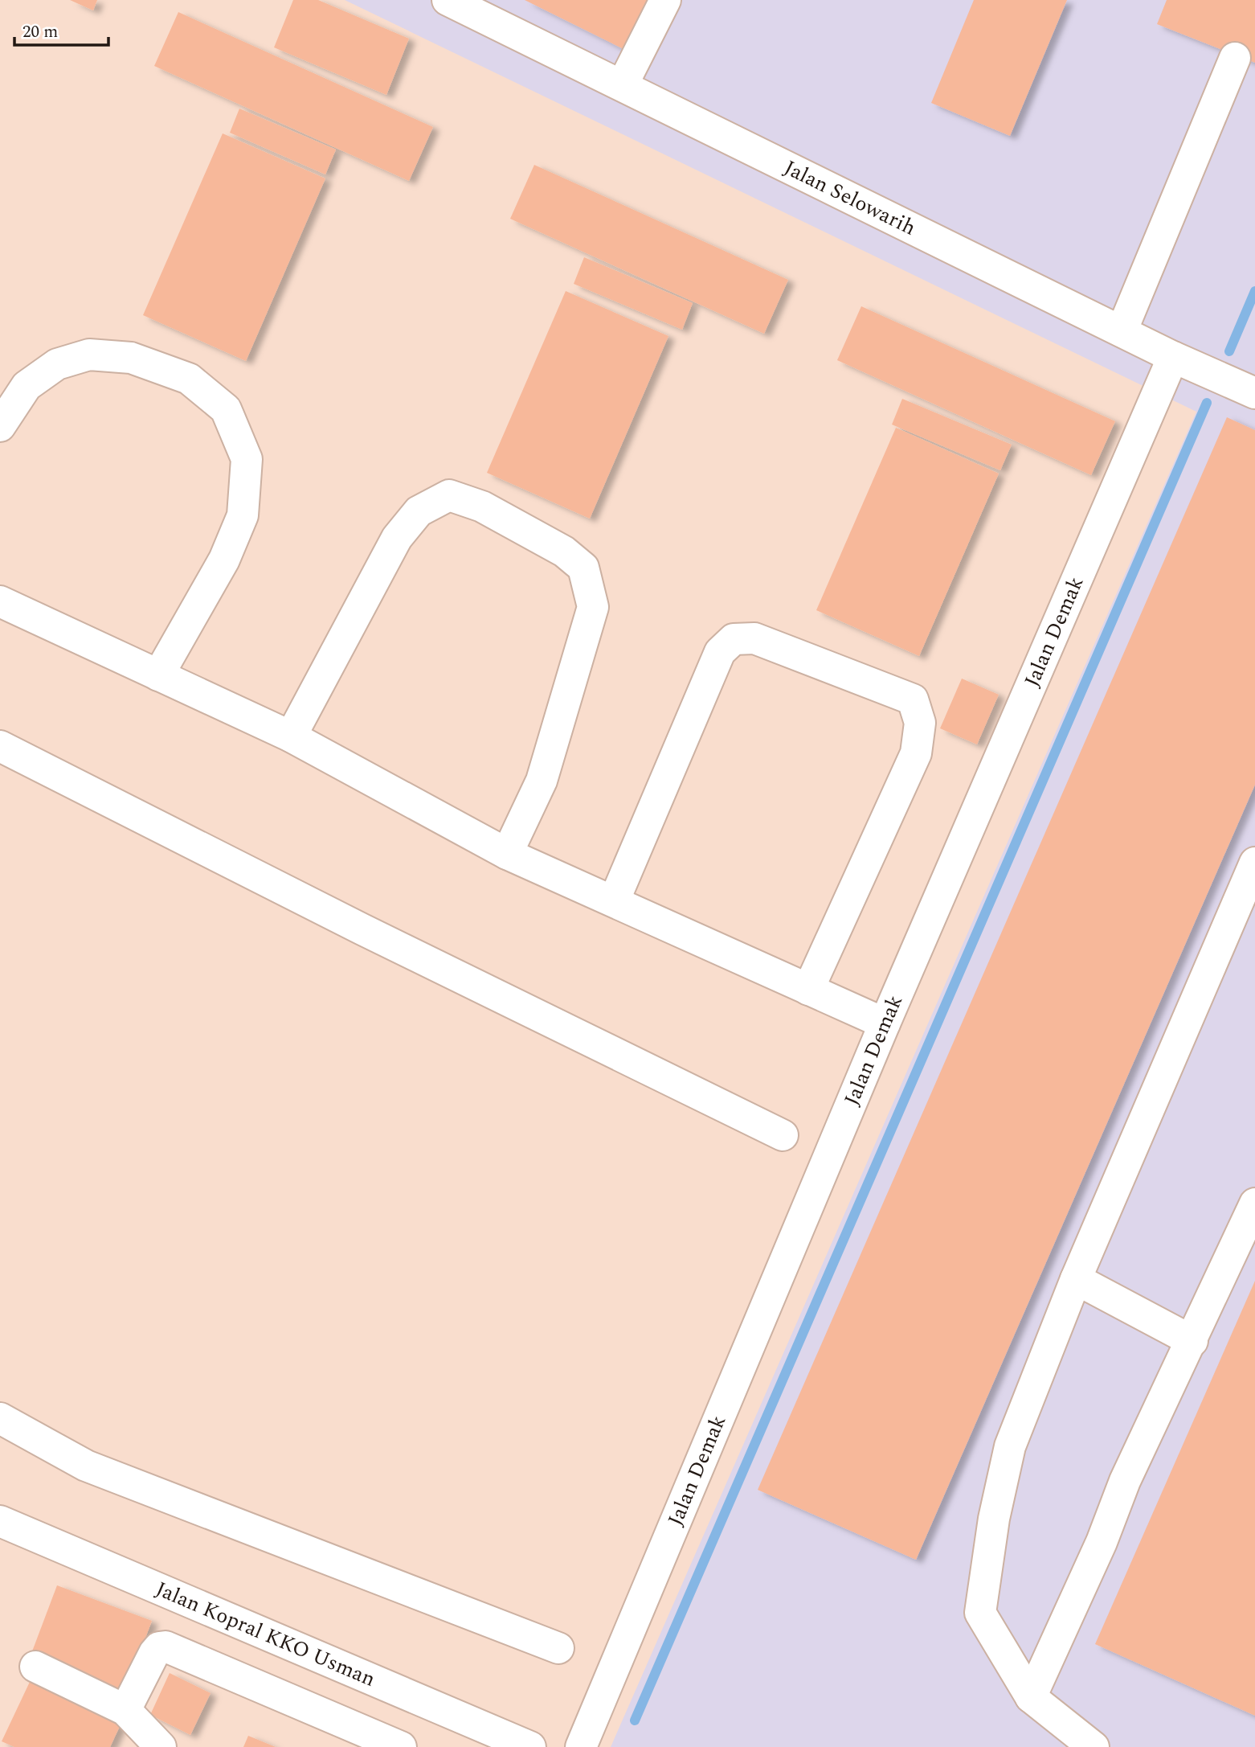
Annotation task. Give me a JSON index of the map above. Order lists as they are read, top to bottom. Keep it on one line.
{"streets":{"main road":["Jalan Selowarih","Jalan Demak","Jalan Kopral KKO Usman"]},"crossings":[["Jalan Selowarih","Jalan Demak"]],"scale_bar":"20 m"}
